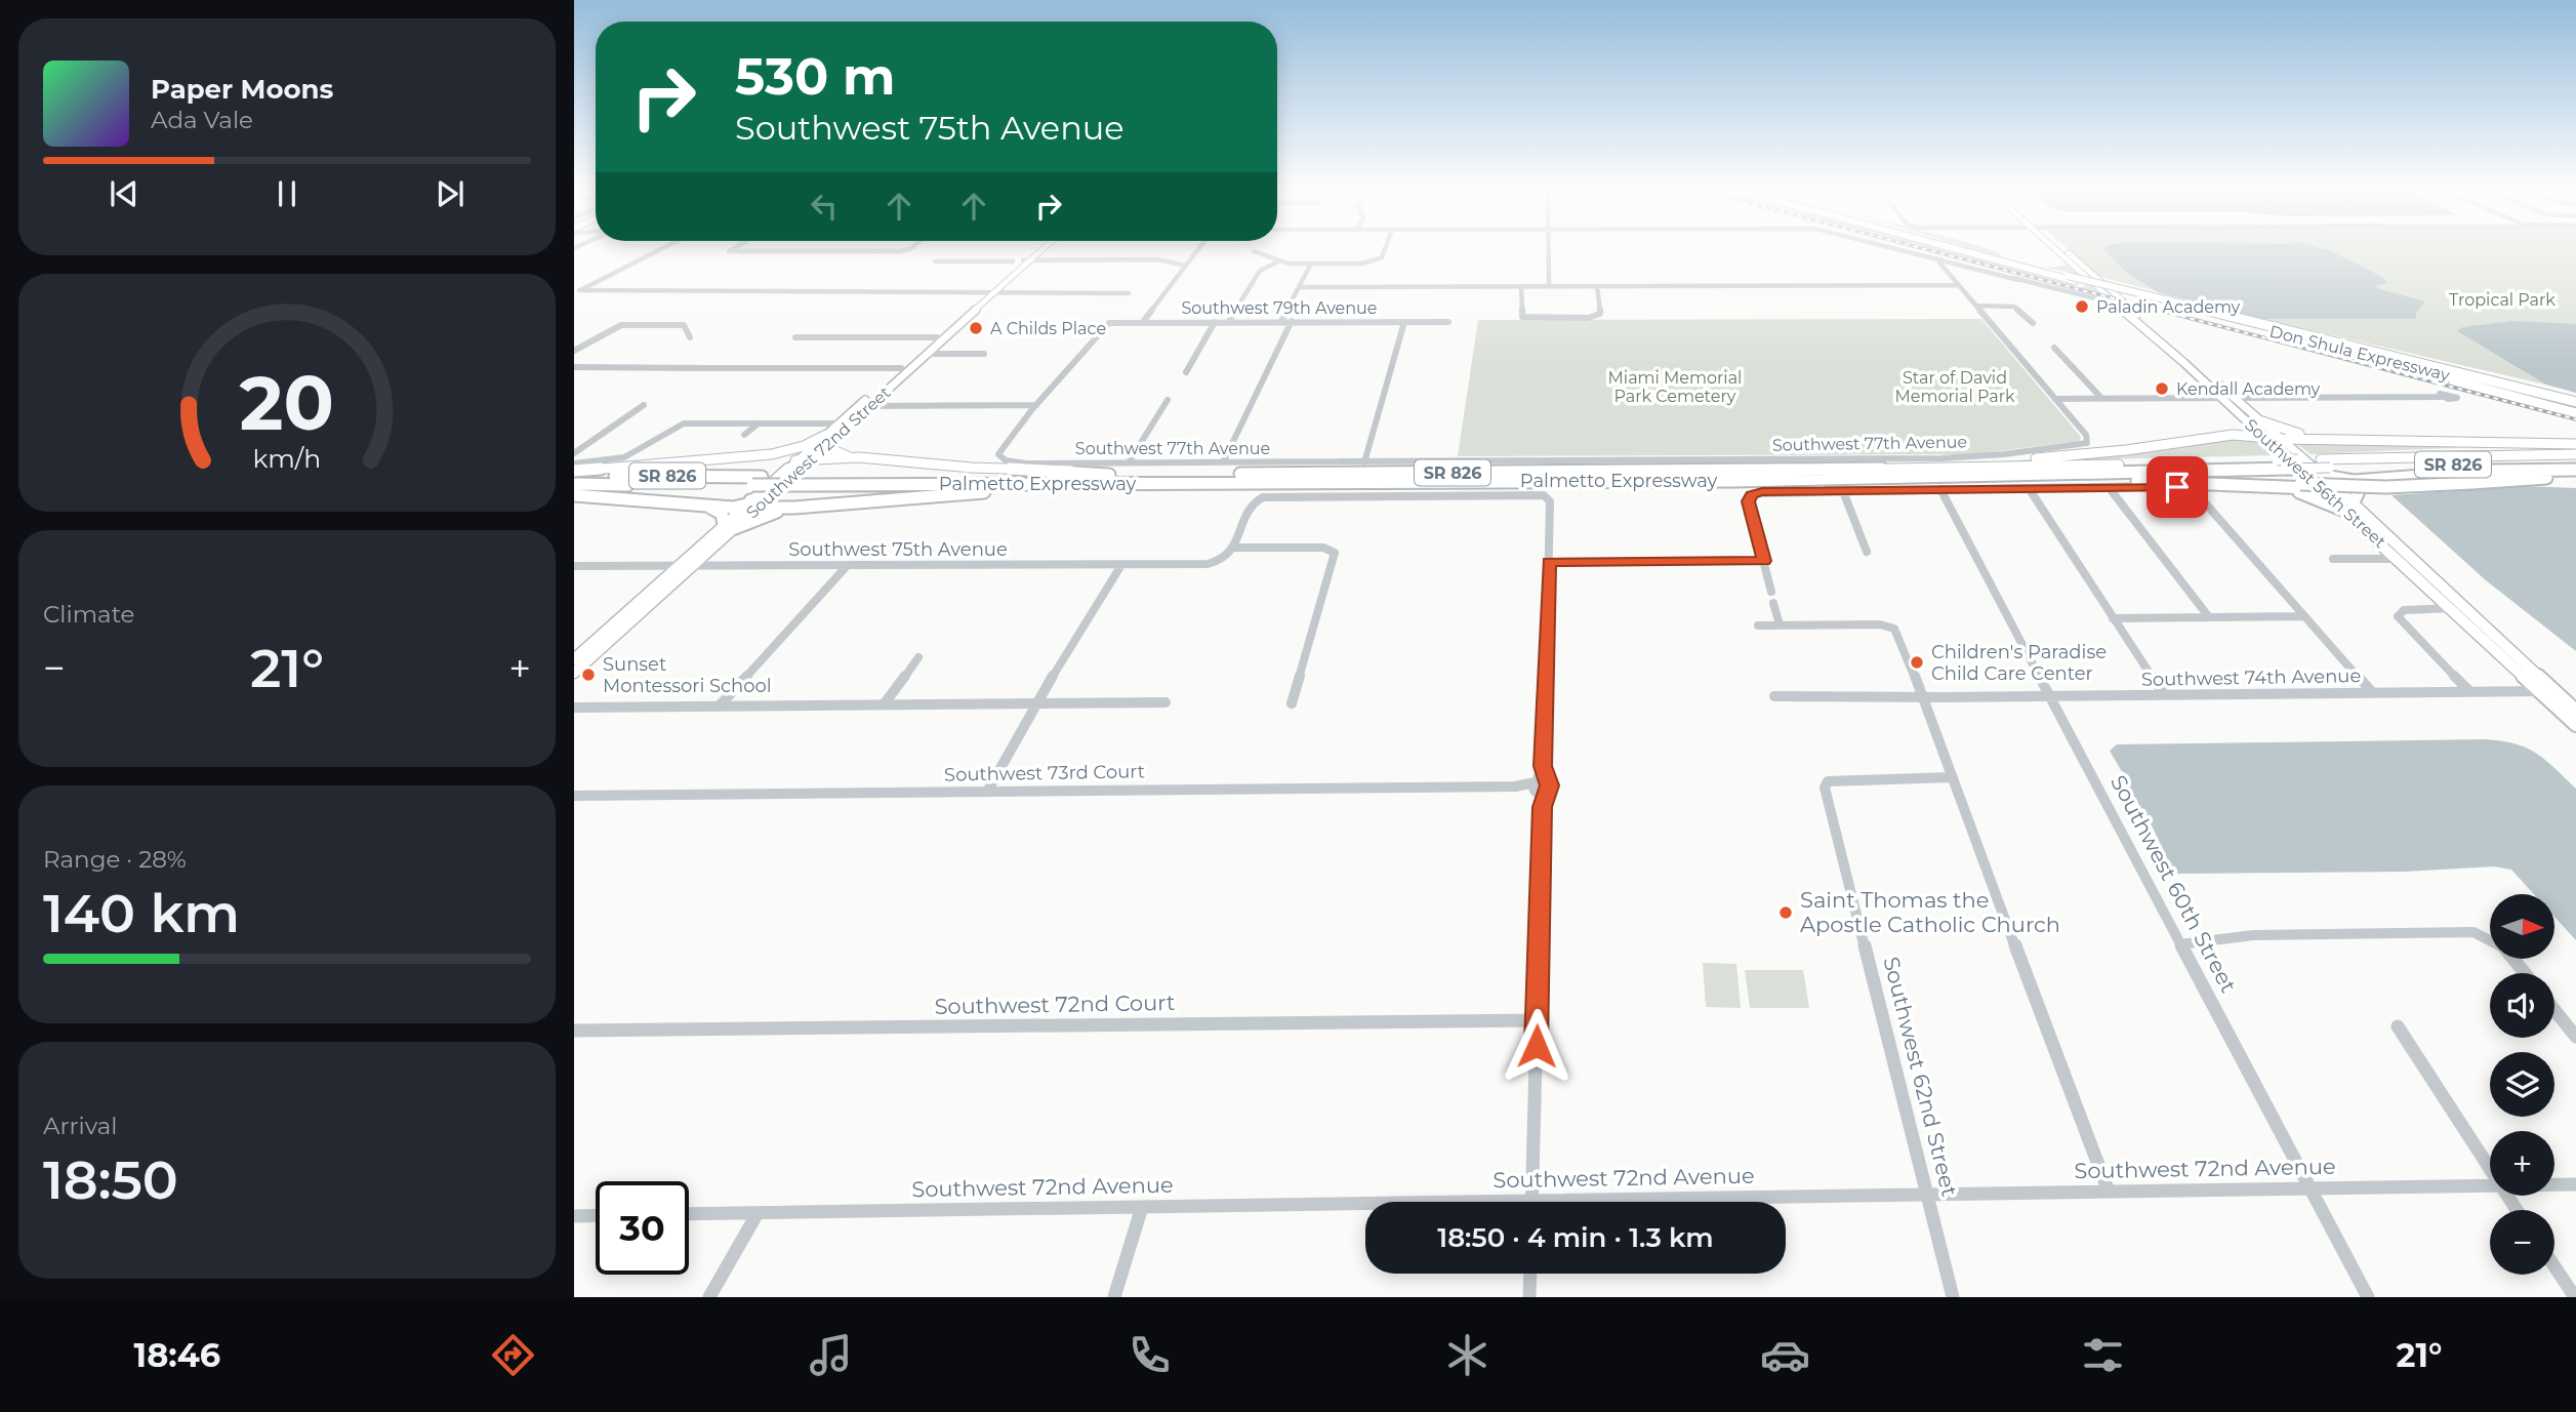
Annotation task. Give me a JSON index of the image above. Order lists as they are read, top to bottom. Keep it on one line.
{"streets":{"highway":["Don Shula Expressway","SR 826","Palmetto Expressway"],"main road":["Southwest 72nd Street","Southwest 56th Street"],"street":["Southwest 79th Avenue","Southwest 77th Avenue","Southwest 75th Avenue","Southwest 74th Avenue","Southwest 73rd Court","Southwest 60th Street","Southwest 72nd Court","Southwest 62nd Street","Southwest 72nd Avenue"]},"crossings":[["Southwest 79th Avenue","Southwest 77th Avenue"],["Southwest 72nd Street","Southwest 75th Avenue"],["Palmetto Expressway","Southwest 56th Street"],["Southwest 56th Street","Southwest 74th Avenue"],["Southwest 74th Avenue","Southwest 60th Street"],["Southwest 60th Street","Southwest 72nd Avenue"],["Southwest 62nd Street","Southwest 72nd Avenue"]],"parks":["Tropical Park","Miami Memorial Park Cemetery","Star of David Memorial Park"],"places":["Paladin Academy","A Childs Place","Kendall Academy","Children's Paradise Child Care Center","Sunset Montessori School","Saint Thomas the Apostle Catholic Church"],"north":"right","page":{"turn":["530 m","Southwest 75th Avenue"],"song":["Paper Moons","Ada Vale"],"tile":["Climate",["Range · 28%","140 km"],["Arrival","18:50"]],"heat":["−","21°","+"],"map_buttons":["+","−"],"limit":"30","trip":"18:50 · 4 min · 1.3 km","tabs":["18:46","21°"],"gauge":["20","km/h"]}}
